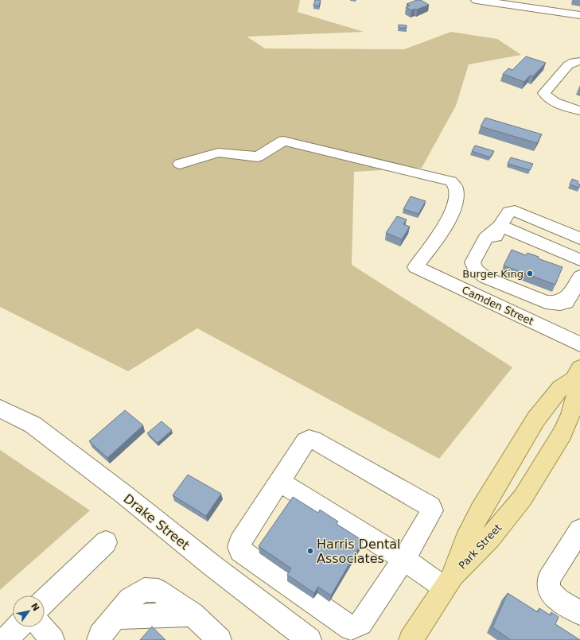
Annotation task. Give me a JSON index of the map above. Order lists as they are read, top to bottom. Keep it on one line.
{"streets":{"main road":["Park Street"],"street":["Camden Street","Drake Street"]},"places":["Burger King","Harris Dental Associates"],"north":"top right"}
